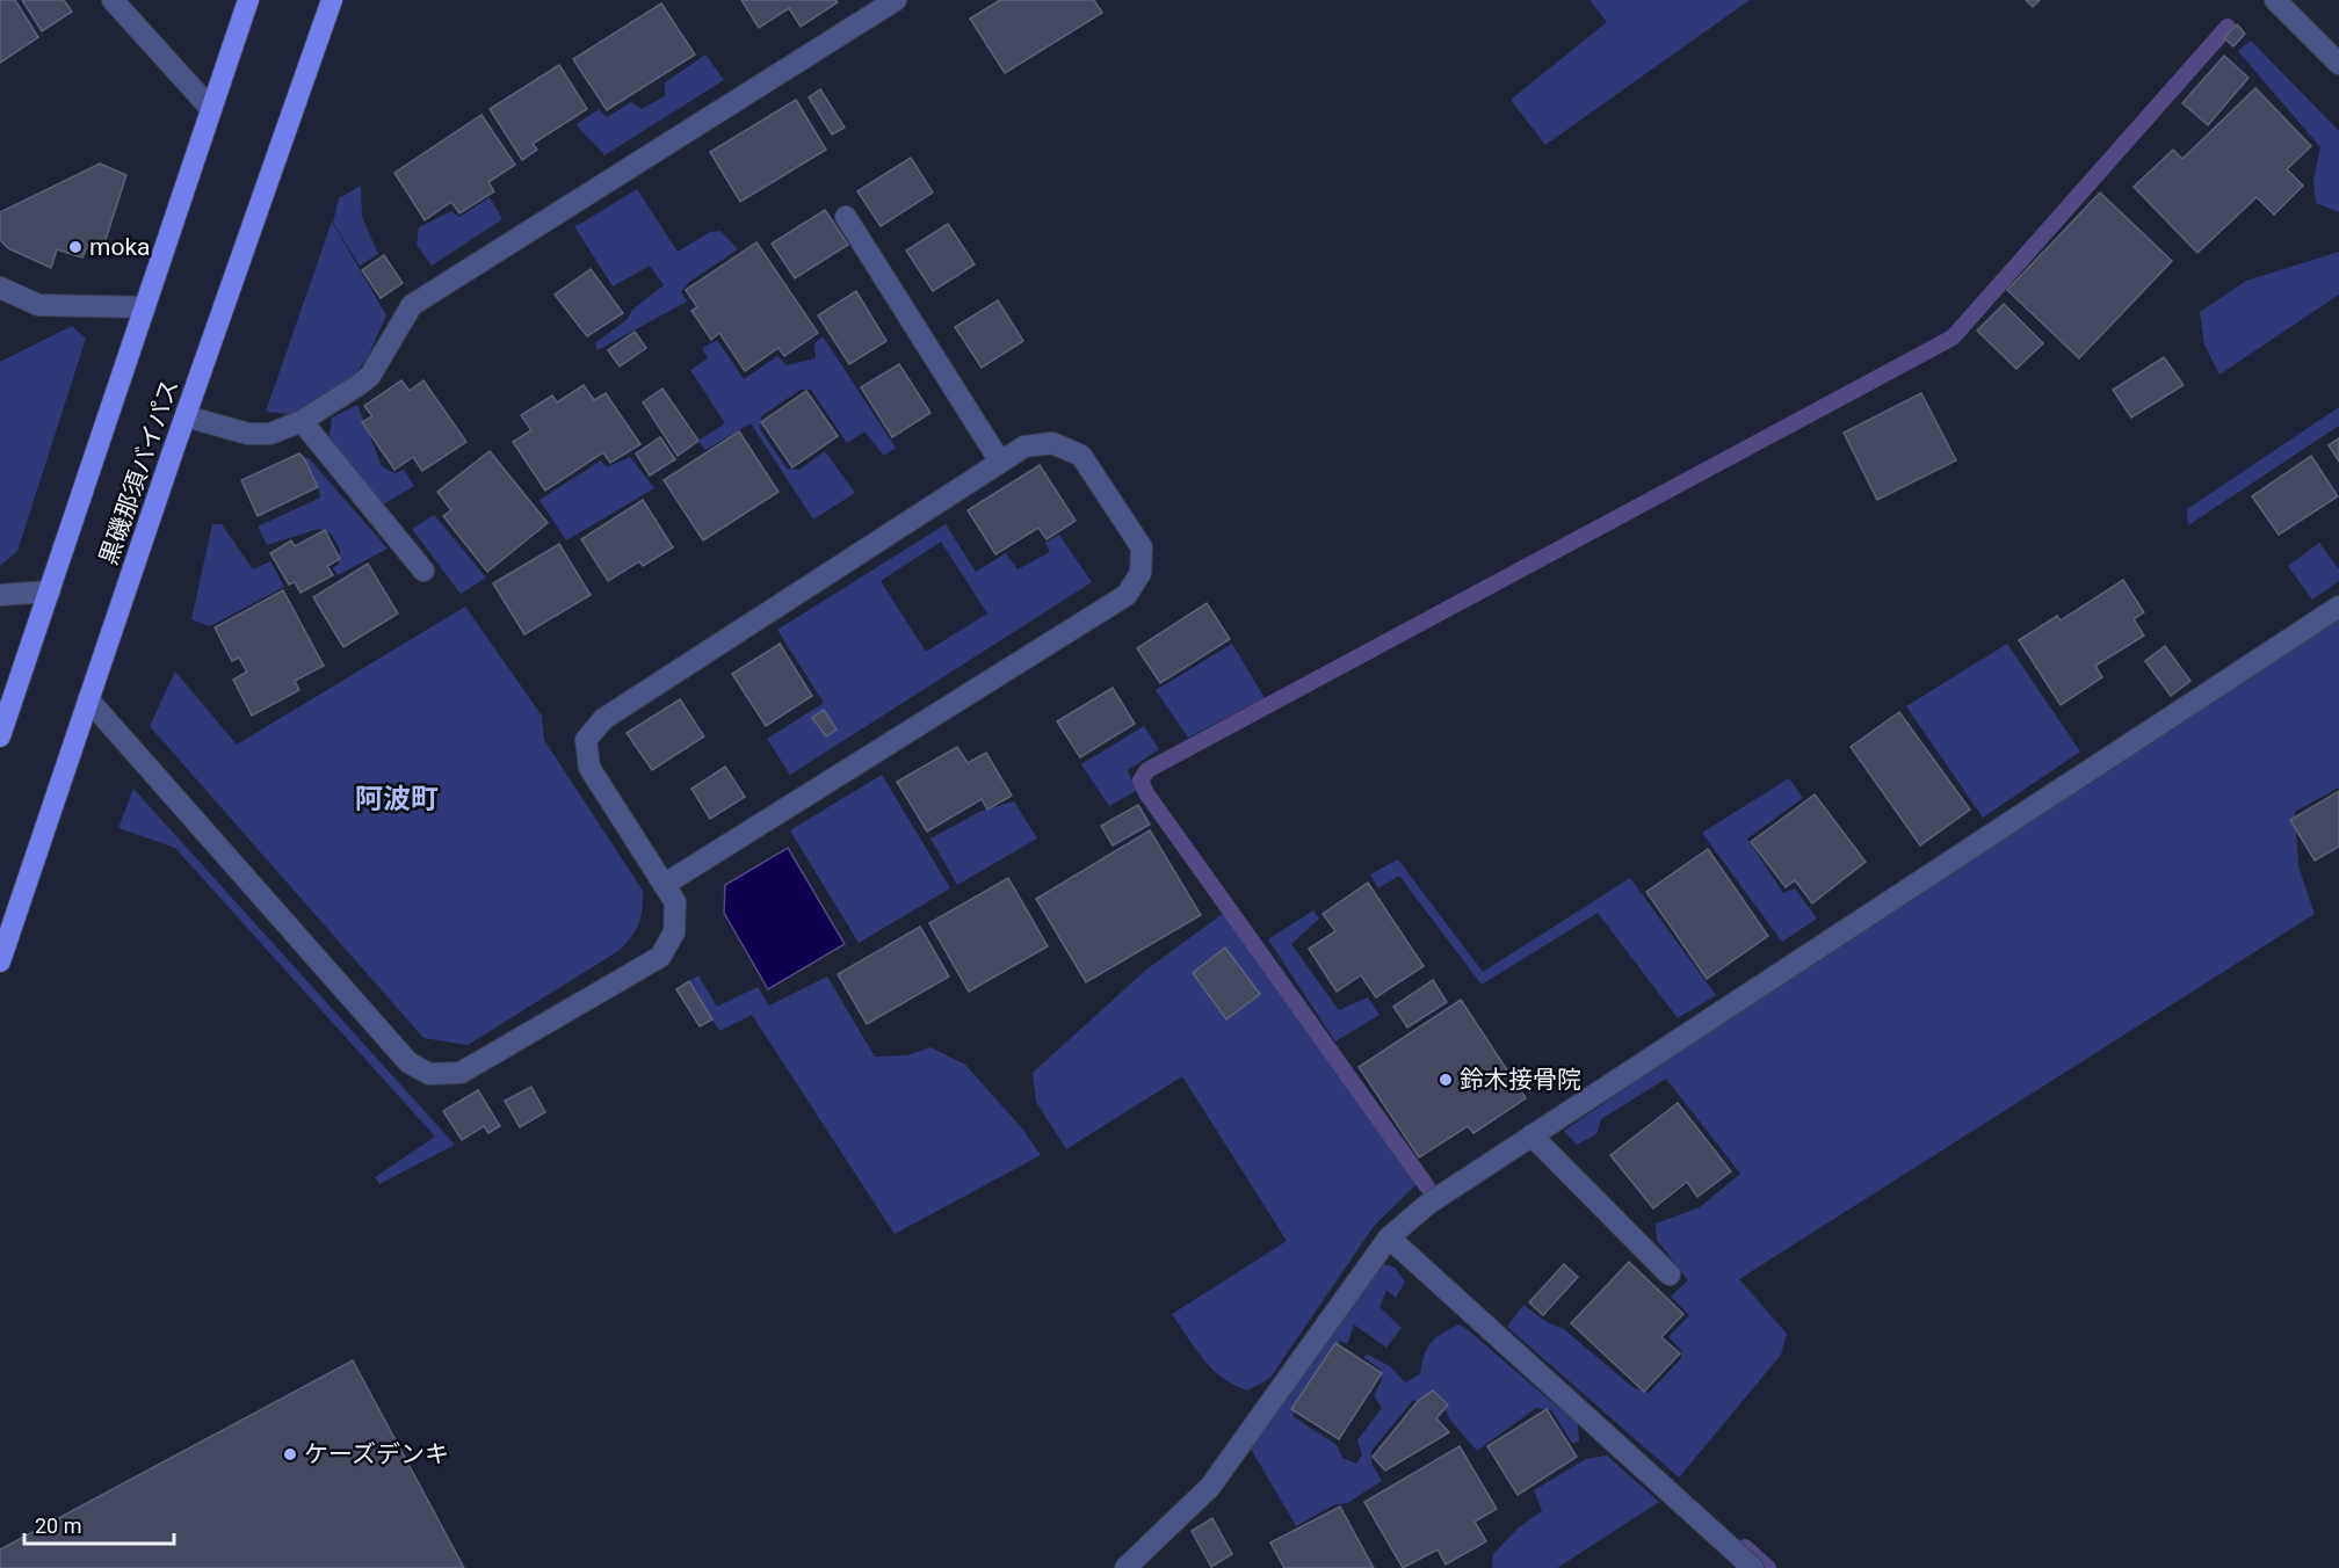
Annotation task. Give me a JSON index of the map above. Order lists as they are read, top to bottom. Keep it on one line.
{"streets":{"main road":["黒磯那須バイパス"]},"districts":["阿波町"],"places":["moka","鈴木接骨院","ケーズデンキ"],"scale_bar":"20 m"}
